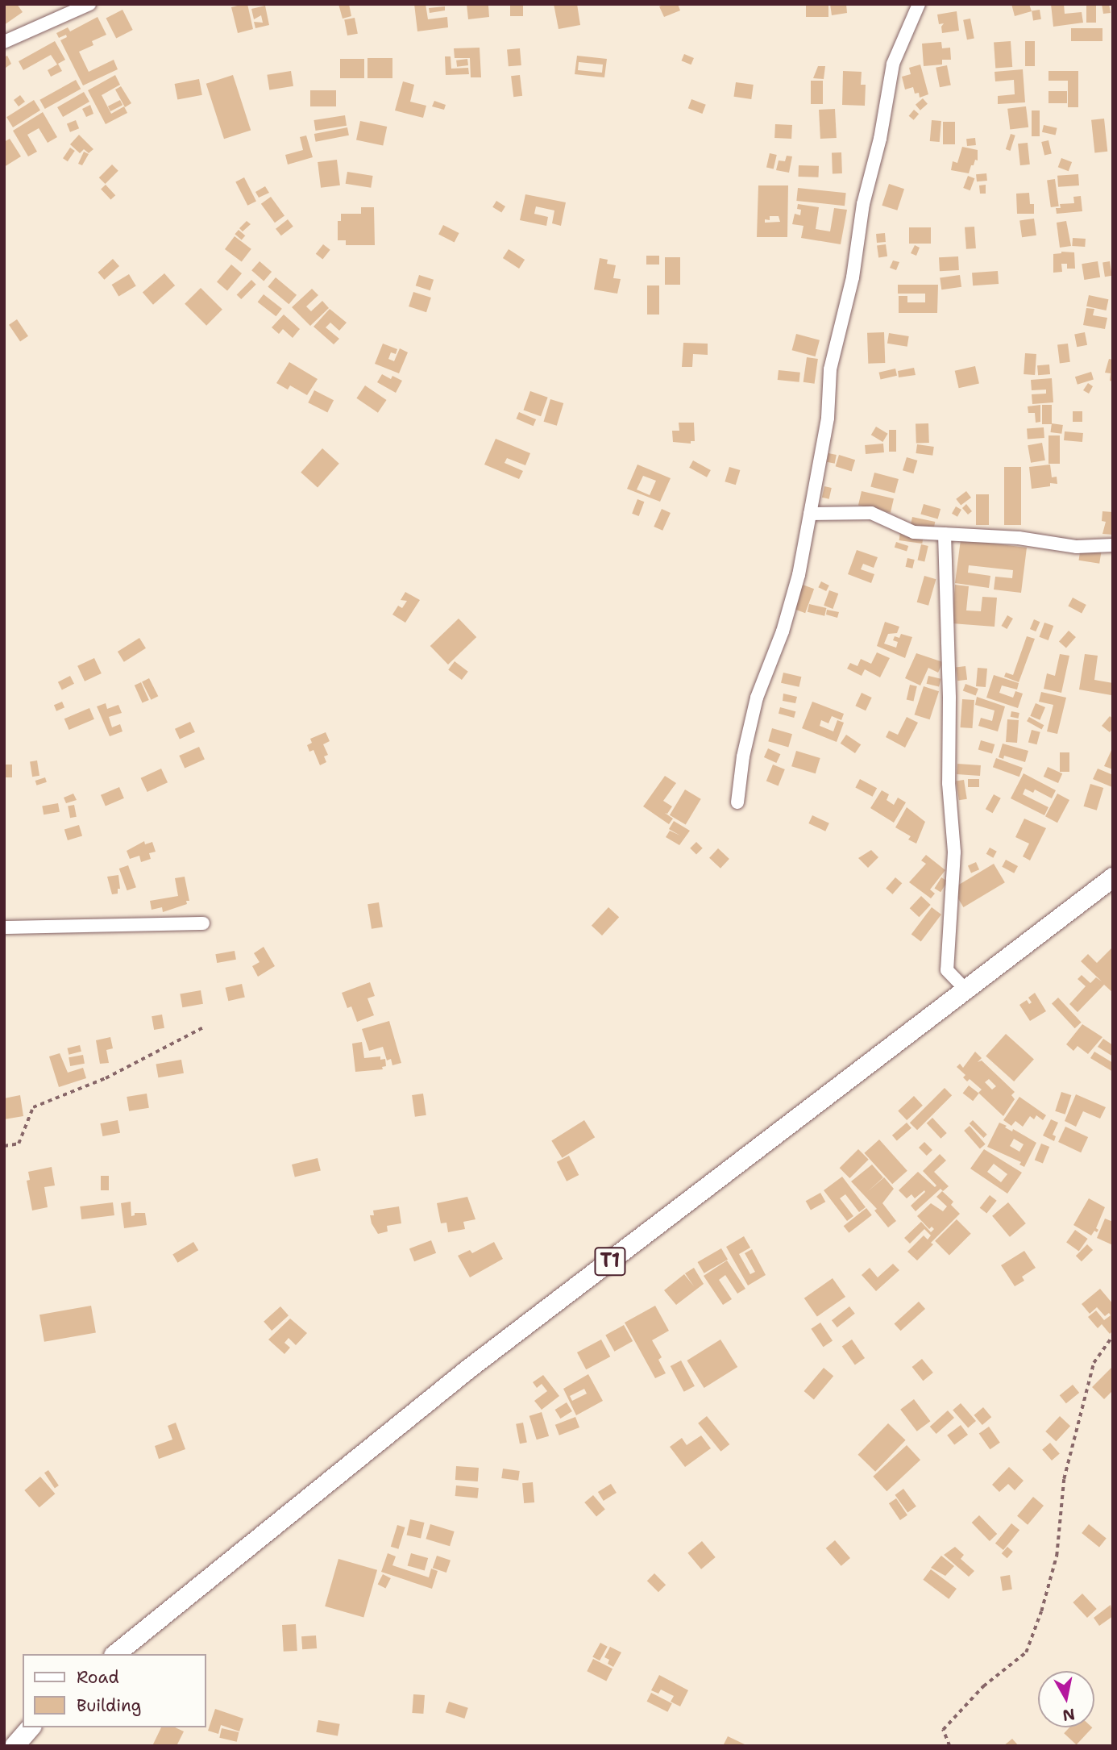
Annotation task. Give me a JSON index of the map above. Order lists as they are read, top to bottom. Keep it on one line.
{"streets":{"highway":["T1"]},"legend":["Road","Building"],"north":"bottom"}
